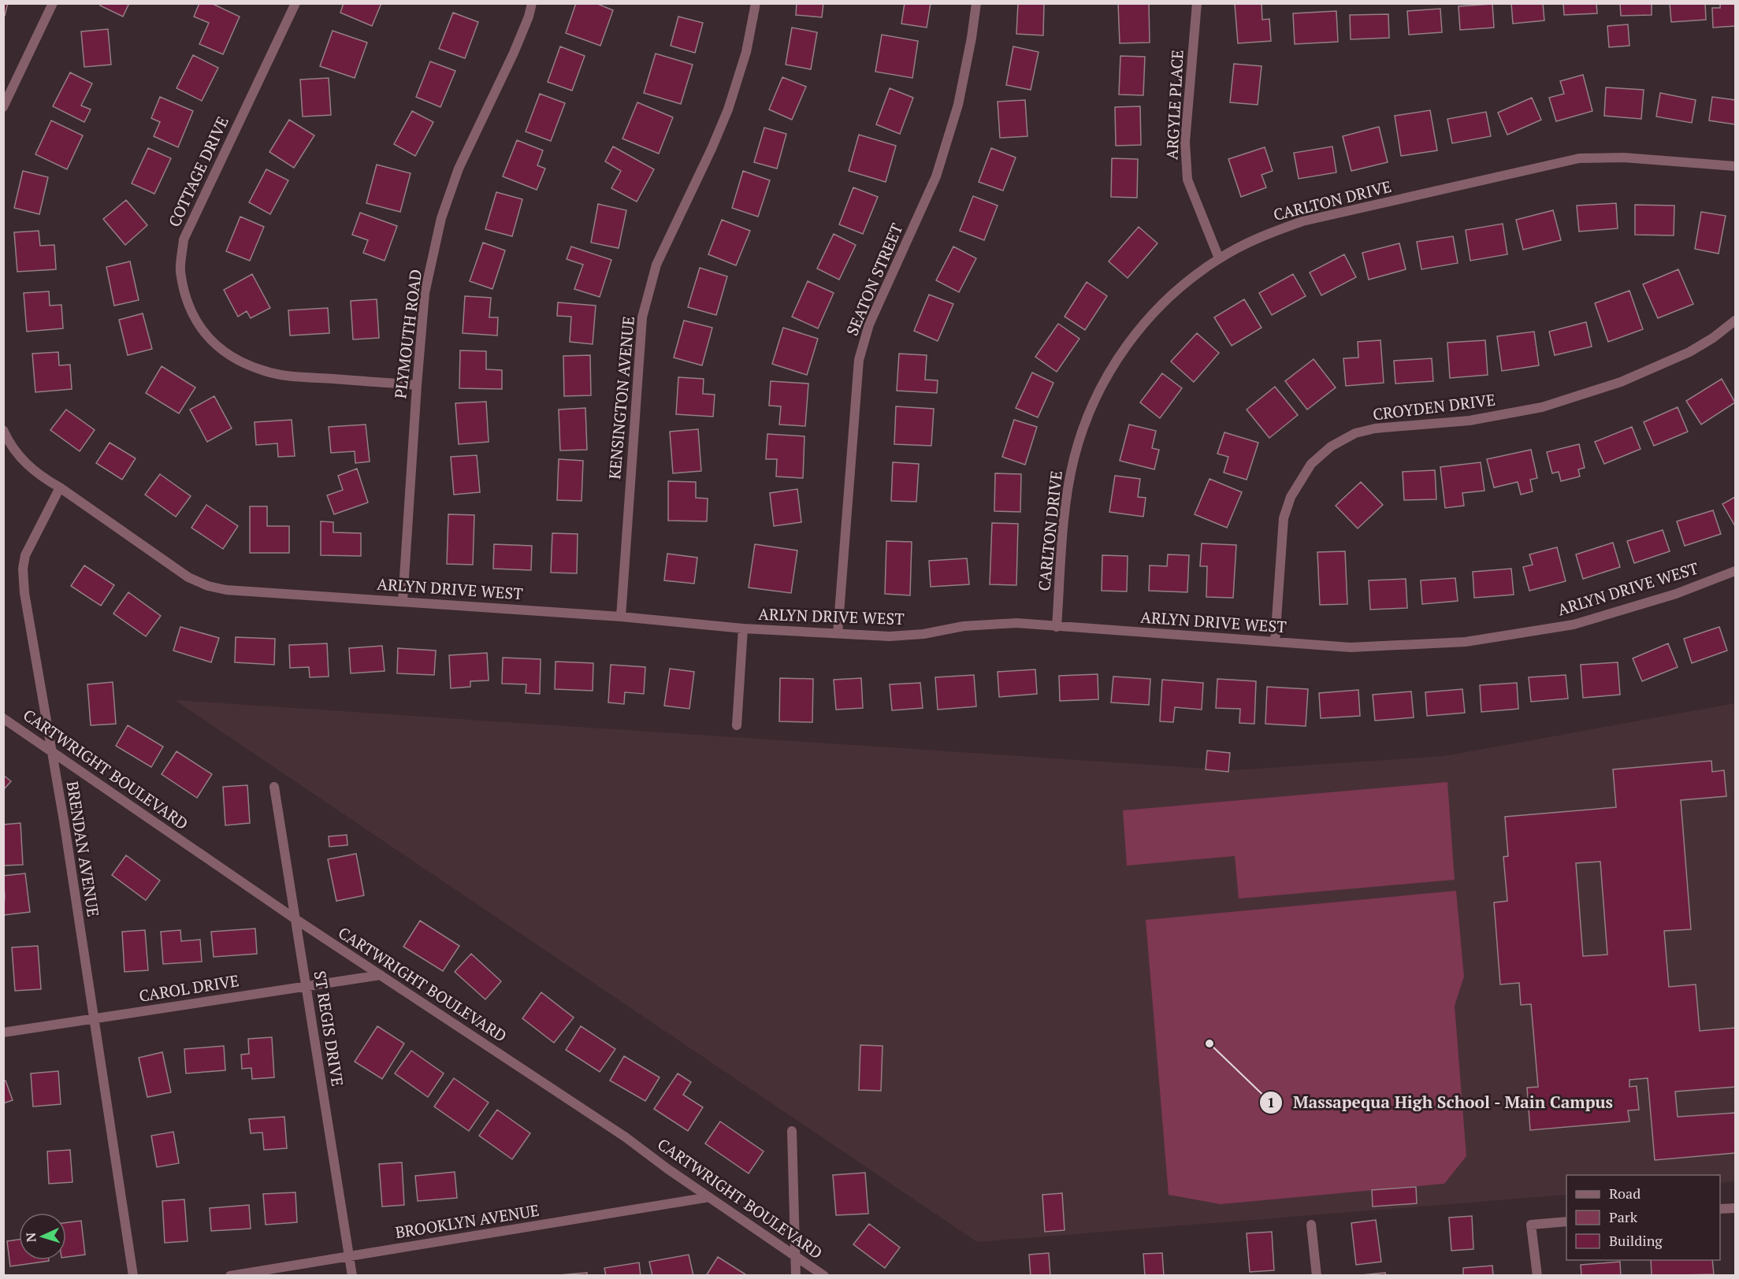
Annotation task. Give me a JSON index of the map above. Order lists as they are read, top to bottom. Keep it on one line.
{"streets":{"street":["ARGYLE PLACE","COTTAGE DRIVE","CARLTON DRIVE","SEATON STREET","PLYMOUTH ROAD","KENSINGTON AVENUE","CROYDEN DRIVE","ARLYN DRIVE WEST","CARTWRIGHT BOULEVARD","BRENDAN AVENUE","CAROL DRIVE","ST REGIS DRIVE","BROOKLYN AVENUE"]},"crossings":[["ARGYLE PLACE","CARLTON DRIVE"],["COTTAGE DRIVE","PLYMOUTH ROAD"],["CARLTON DRIVE","ARLYN DRIVE WEST"],["SEATON STREET","ARLYN DRIVE WEST"],["PLYMOUTH ROAD","ARLYN DRIVE WEST"],["KENSINGTON AVENUE","ARLYN DRIVE WEST"],["CROYDEN DRIVE","ARLYN DRIVE WEST"],["ARLYN DRIVE WEST","BRENDAN AVENUE"],["CARTWRIGHT BOULEVARD","BRENDAN AVENUE"],["CARTWRIGHT BOULEVARD","CAROL DRIVE"],["CARTWRIGHT BOULEVARD","ST REGIS DRIVE"],["CARTWRIGHT BOULEVARD","BROOKLYN AVENUE"],["BRENDAN AVENUE","CAROL DRIVE"],["CAROL DRIVE","ST REGIS DRIVE"],["ST REGIS DRIVE","BROOKLYN AVENUE"]],"places":["Massapequa High School - Main Campus"],"legend":["Road","Park","Building"],"north":"left"}
